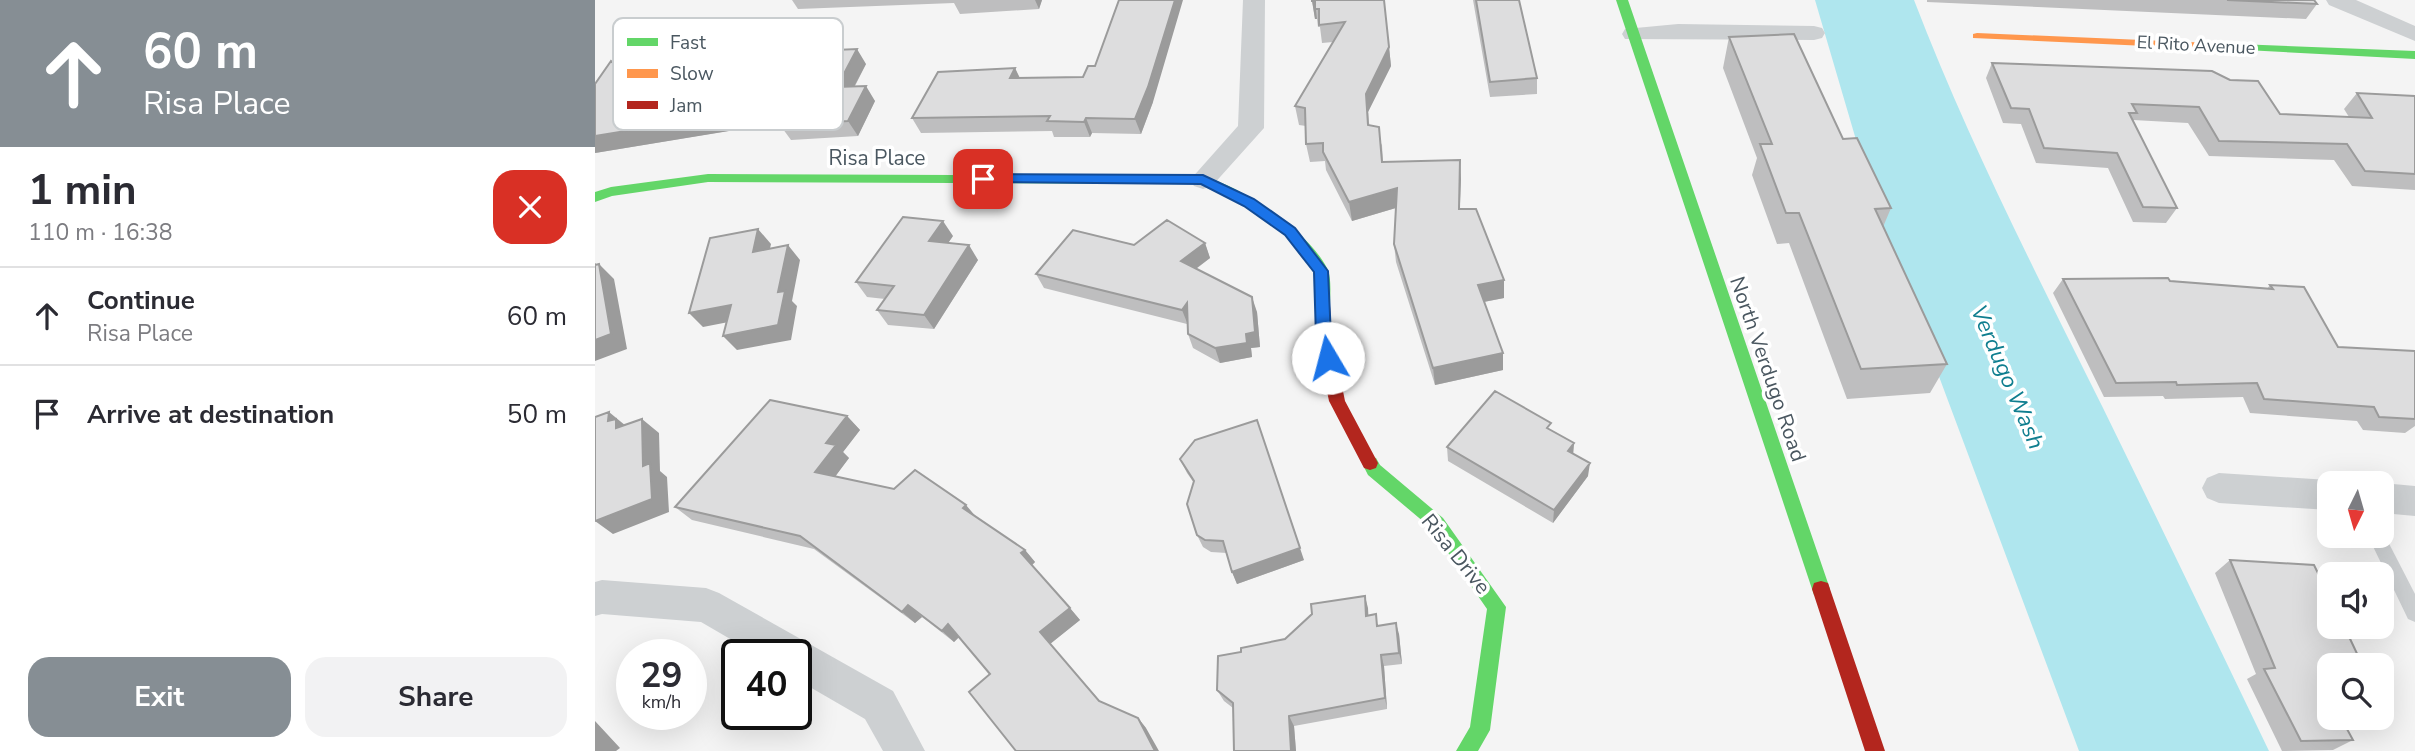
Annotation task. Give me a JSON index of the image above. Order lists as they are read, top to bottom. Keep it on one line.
{"streets":{"street":["El Rito Avenue","Risa Place","North Verdugo Road","Risa Drive"]},"crossings":[["Risa Place","Risa Drive"]],"water":["Verdugo Wash"],"legend":["Fast","Slow","Jam"],"north":"bottom","page":{"turn":["60 m","Risa Place"],"heading":["1 min","110 m · 16:38"],"list":[{"name":"Continue","note":"Risa Place","value":"60 m"},{"name":"Arrive at destination","value":"50 m"}],"speed":"29 km/h","limit":"40","buttons":["Exit","Share"]}}
